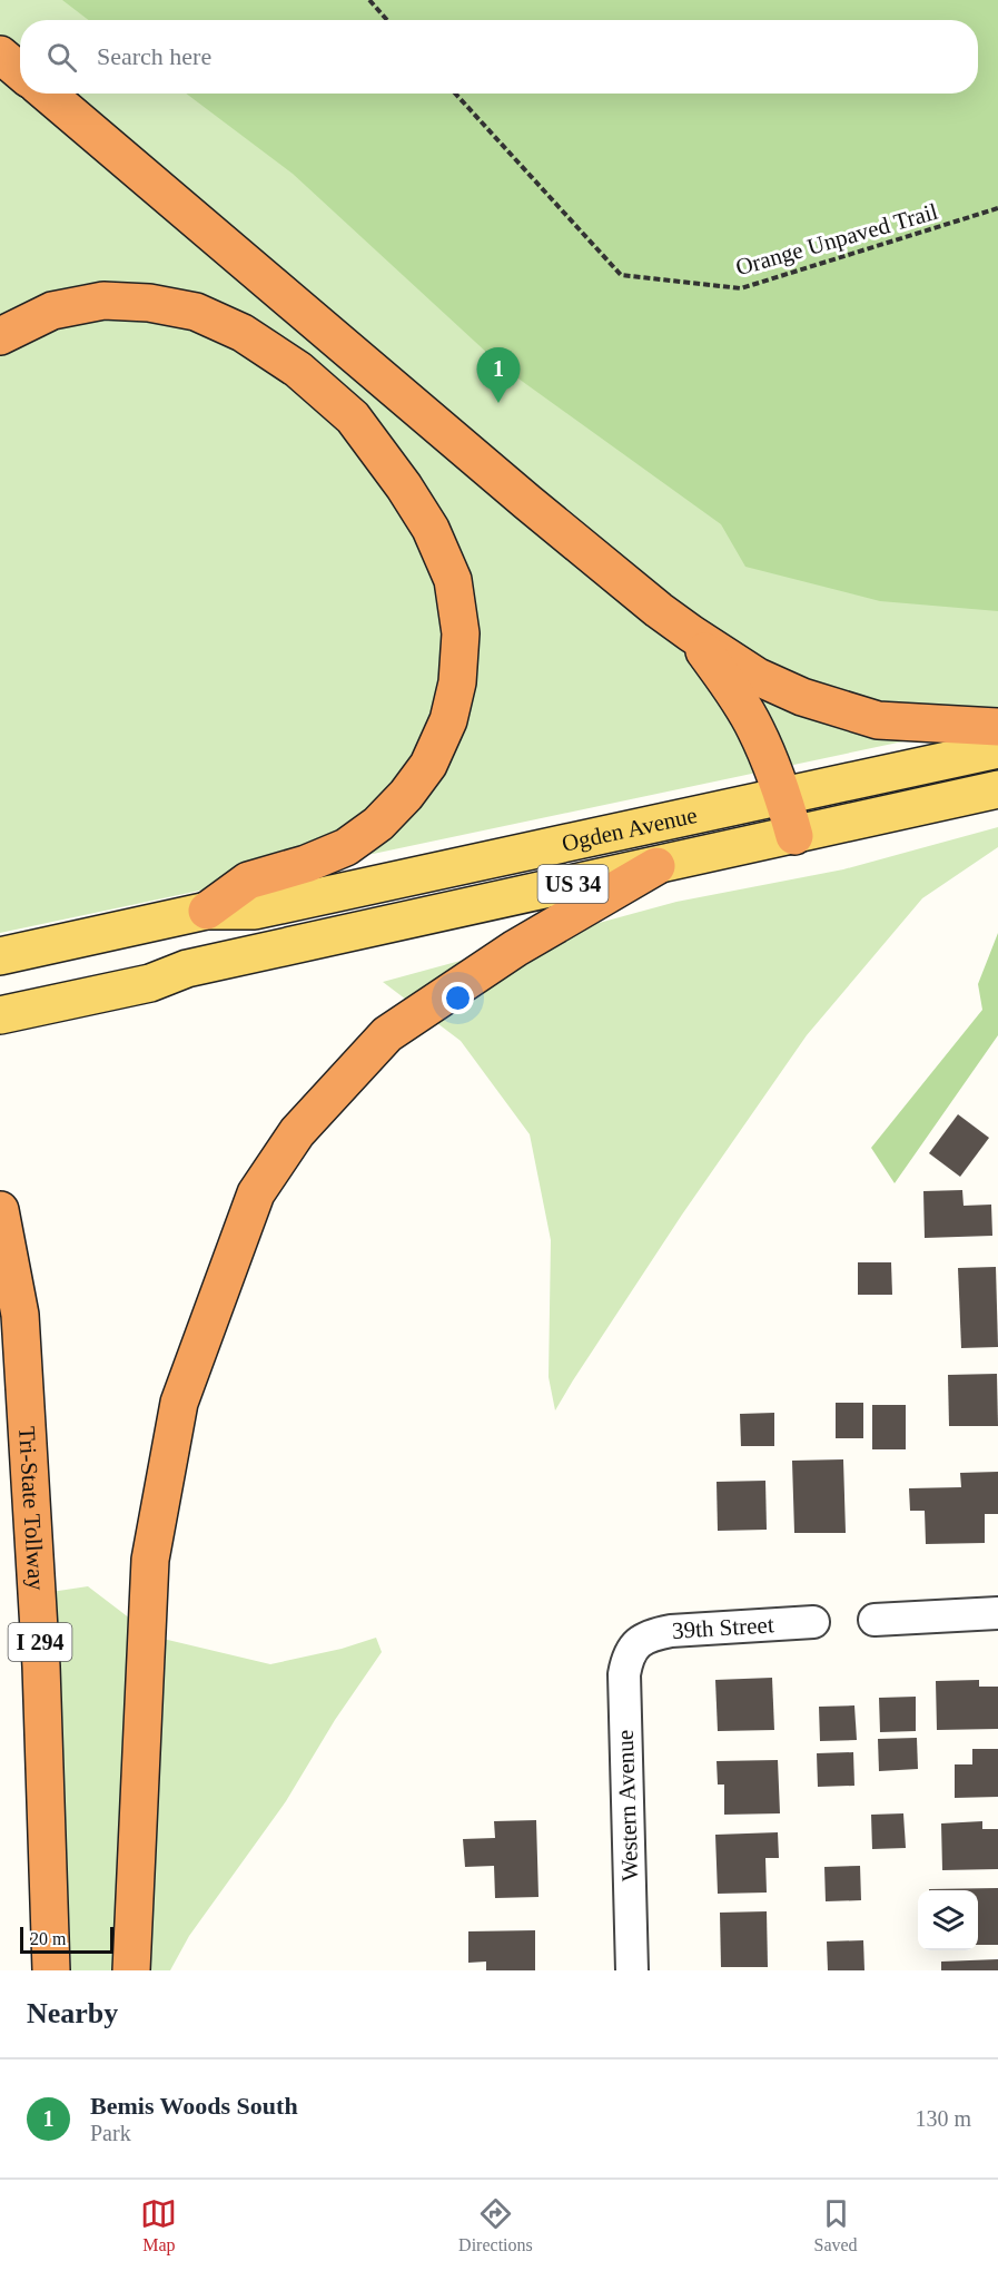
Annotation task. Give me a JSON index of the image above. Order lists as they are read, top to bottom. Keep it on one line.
{"streets":{"highway":["Tri-State Tollway","I 294"],"main road":["Ogden Avenue","US 34"],"street":["39th Street","Western Avenue"],"path":["Orange Unpaved Trail"]},"crossings":[["39th Street","Western Avenue"]],"scale_bar":"20 m","page":{"search":"Search here","pins":"1","scale":"20 m","heading":"Nearby","list":[{"mark":"1","name":"Bemis Woods South","note":"Park","value":"130 m"}],"nav":["Map","Directions","Saved"]}}
